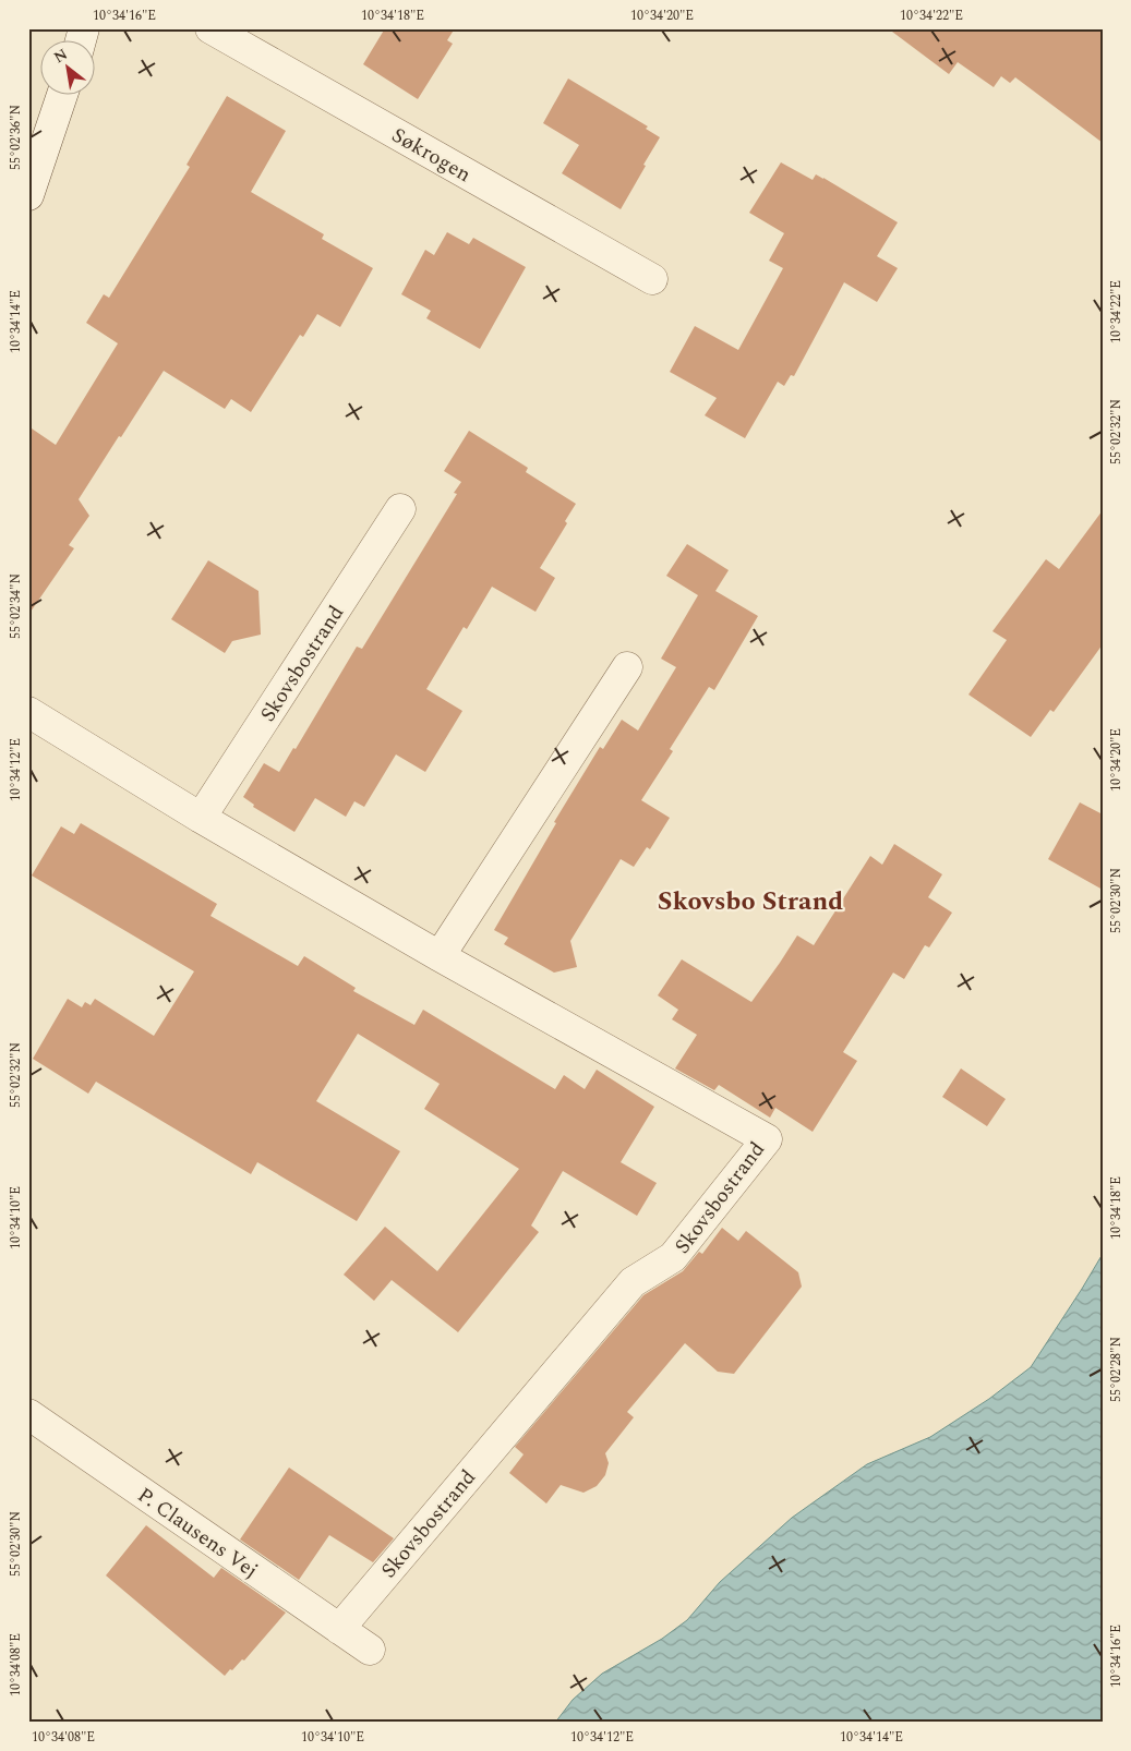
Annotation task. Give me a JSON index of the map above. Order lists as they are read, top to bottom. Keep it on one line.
{"streets":{"street":["Søkrogen","Skovsbostrand","P. Clausens Vej"]},"crossings":[["Skovsbostrand","P. Clausens Vej"]],"districts":["Skovsbo Strand"],"north":"top left","coordinates":["10°34'16\"E","10°34'18\"E","10°34'20\"E","10°34'22\"E","55°02'36\"N","10°34'14\"E","55°02'32\"N","55°02'34\"N","10°34'12\"E","55°02'30\"N","10°34'10\"E","55°02'28\"N","10°34'08\"E"]}
